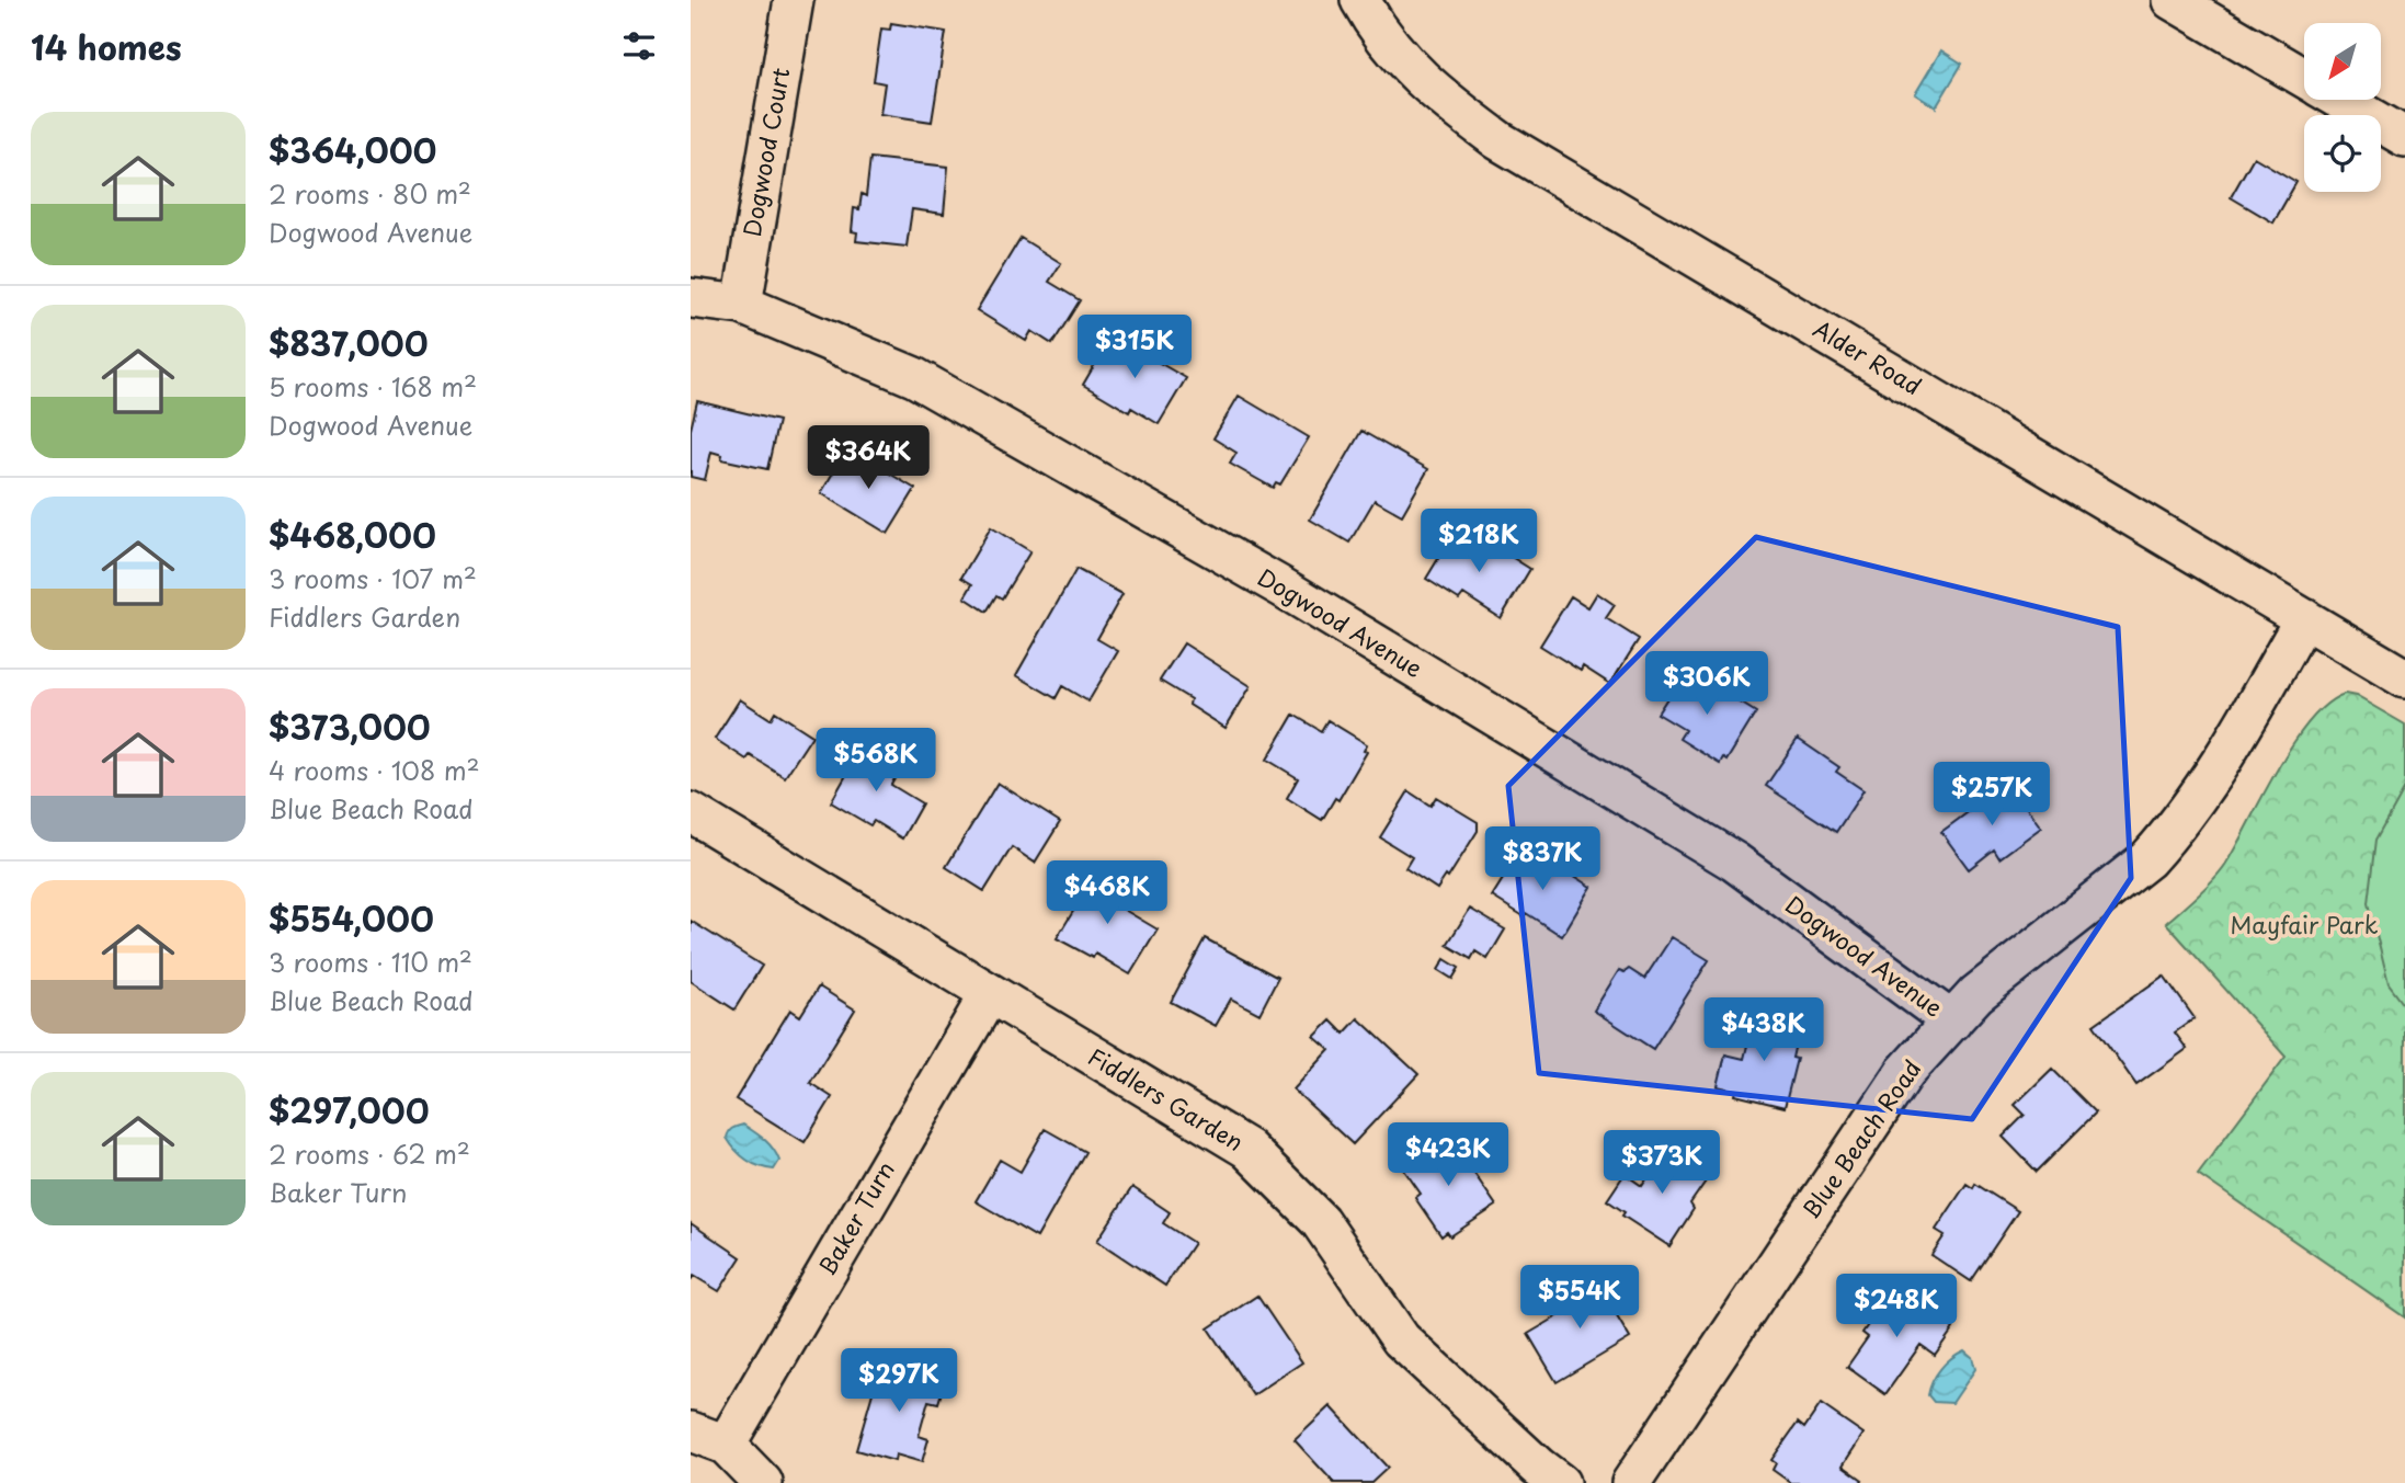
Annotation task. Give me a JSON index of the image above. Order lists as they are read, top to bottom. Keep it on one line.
{"streets":{"street":["Dogwood Court","Alder Road","Dogwood Avenue","Fiddlers Garden","Blue Beach Road","Baker Turn"]},"crossings":[["Dogwood Court","Dogwood Avenue"],["Alder Road","Blue Beach Road"],["Dogwood Avenue","Blue Beach Road"],["Fiddlers Garden","Baker Turn"]],"parks":["Mayfair Park"],"north":"bottom left","page":{"heading":"14 homes","list":[{"name":"$364,000","note":"2 rooms · 80 m² · Dogwood Avenue"},{"name":"$837,000","note":"5 rooms · 168 m² · Dogwood Avenue"},{"name":"$468,000","note":"3 rooms · 107 m² · Fiddlers Garden"},{"name":"$373,000","note":"4 rooms · 108 m² · Blue Beach Road"},{"name":"$554,000","note":"3 rooms · 110 m² · Blue Beach Road"},{"name":"$297,000","note":"2 rooms · 62 m² · Baker Turn"}],"price":["$315K","$364K","$218K","$306K","$568K","$257K","$837K","$468K","$438K","$423K","$373K","$554K","$248K","$297K"]}}
